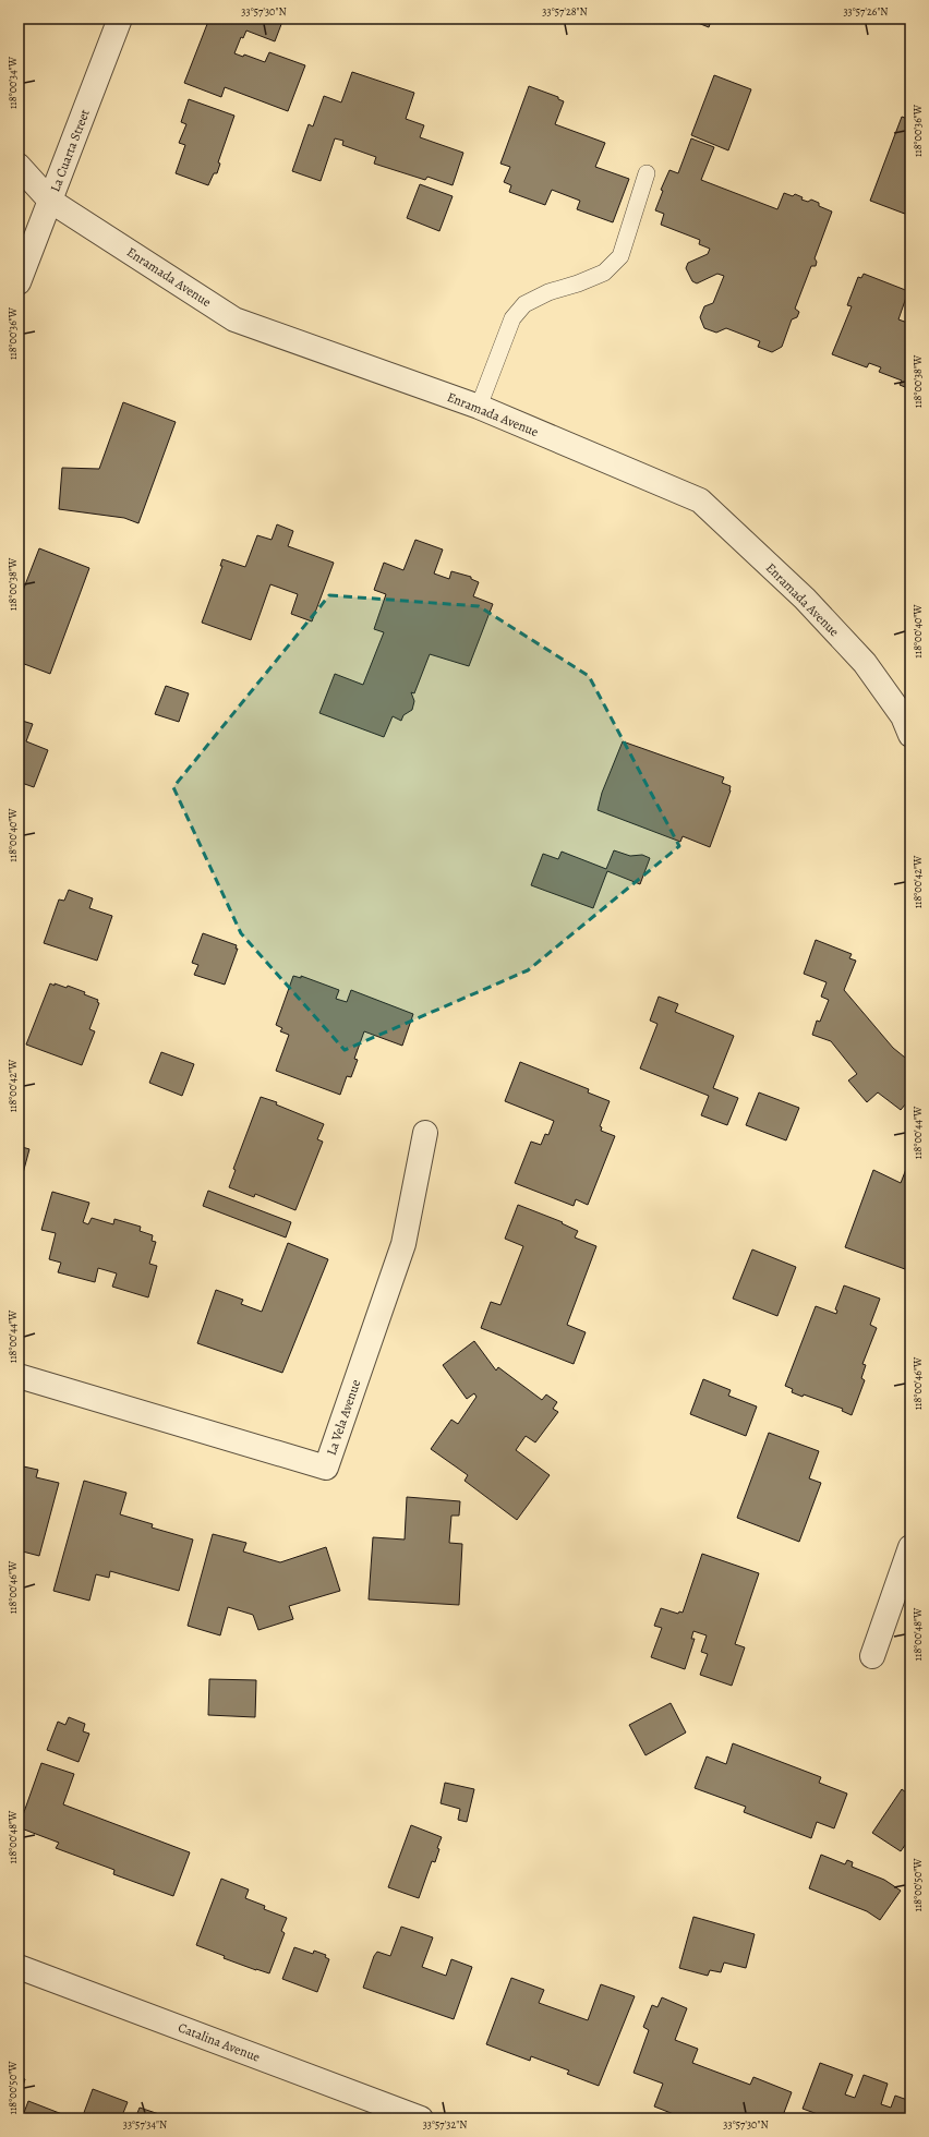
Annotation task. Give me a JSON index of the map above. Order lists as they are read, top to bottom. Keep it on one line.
{"streets":{"street":["La Cuarta Street","Enramada Avenue","La Vela Avenue","Catalina Avenue"]},"crossings":[["La Cuarta Street","Enramada Avenue"]],"coordinates":["33°57'30\"N","33°57'28\"N","33°57'26\"N","118°00'34\"W","118°00'36\"W","118°00'38\"W","118°00'40\"W","118°00'42\"W","118°00'44\"W","118°00'46\"W","118°00'48\"W","118°00'50\"W","33°57'34\"N","33°57'32\"N"]}
